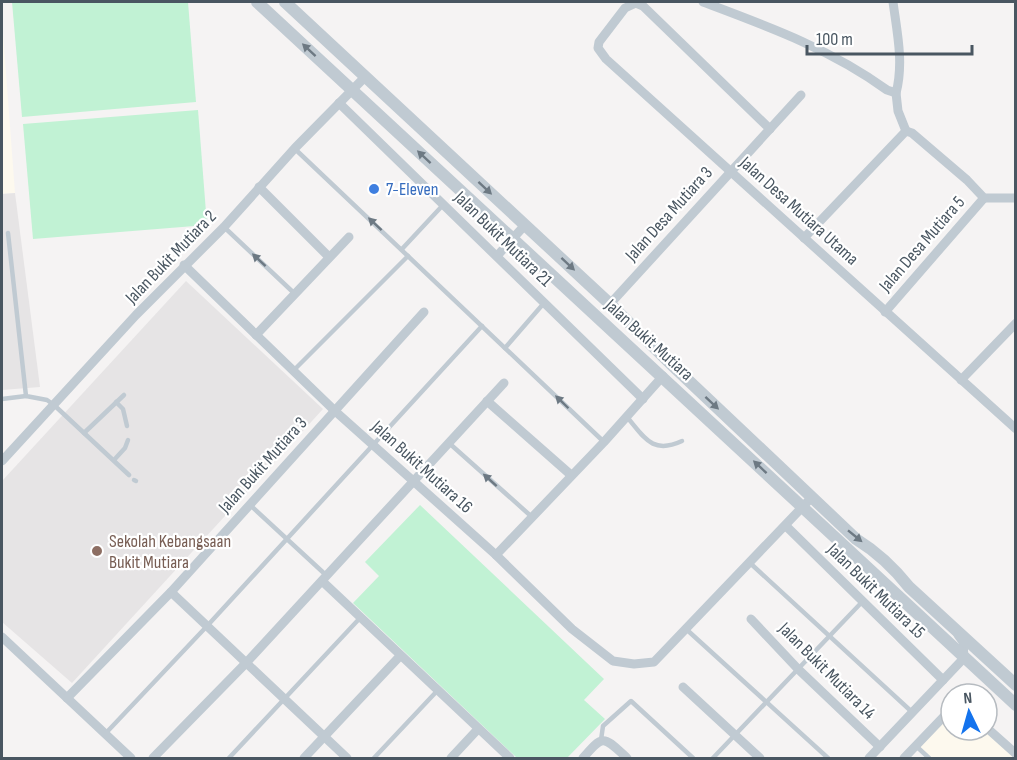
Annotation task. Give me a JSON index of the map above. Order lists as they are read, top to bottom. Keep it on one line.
{"streets":{"street":["Jalan Desa Mutiara Utama","Jalan Desa Mutiara 3","Jalan Bukit Mutiara 21","Jalan Desa Mutiara 5","Jalan Bukit Mutiara 2","Jalan Bukit Mutiara","Jalan Bukit Mutiara 3","Jalan Bukit Mutiara 16","Jalan Bukit Mutiara 15","Jalan Bukit Mutiara 14"]},"crossings":[["Jalan Desa Mutiara Utama","Jalan Desa Mutiara 3"],["Jalan Desa Mutiara Utama","Jalan Desa Mutiara 5"],["Jalan Desa Mutiara 3","Jalan Bukit Mutiara"],["Jalan Bukit Mutiara 21","Jalan Bukit Mutiara 2"],["Jalan Bukit Mutiara 2","Jalan Bukit Mutiara"],["Jalan Bukit Mutiara 2","Jalan Bukit Mutiara 16"],["Jalan Bukit Mutiara 3","Jalan Bukit Mutiara 16"]],"places":["7-Eleven","Sekolah Kebangsaan Bukit Mutiara"],"scale_bar":"100 m","north":"top"}
